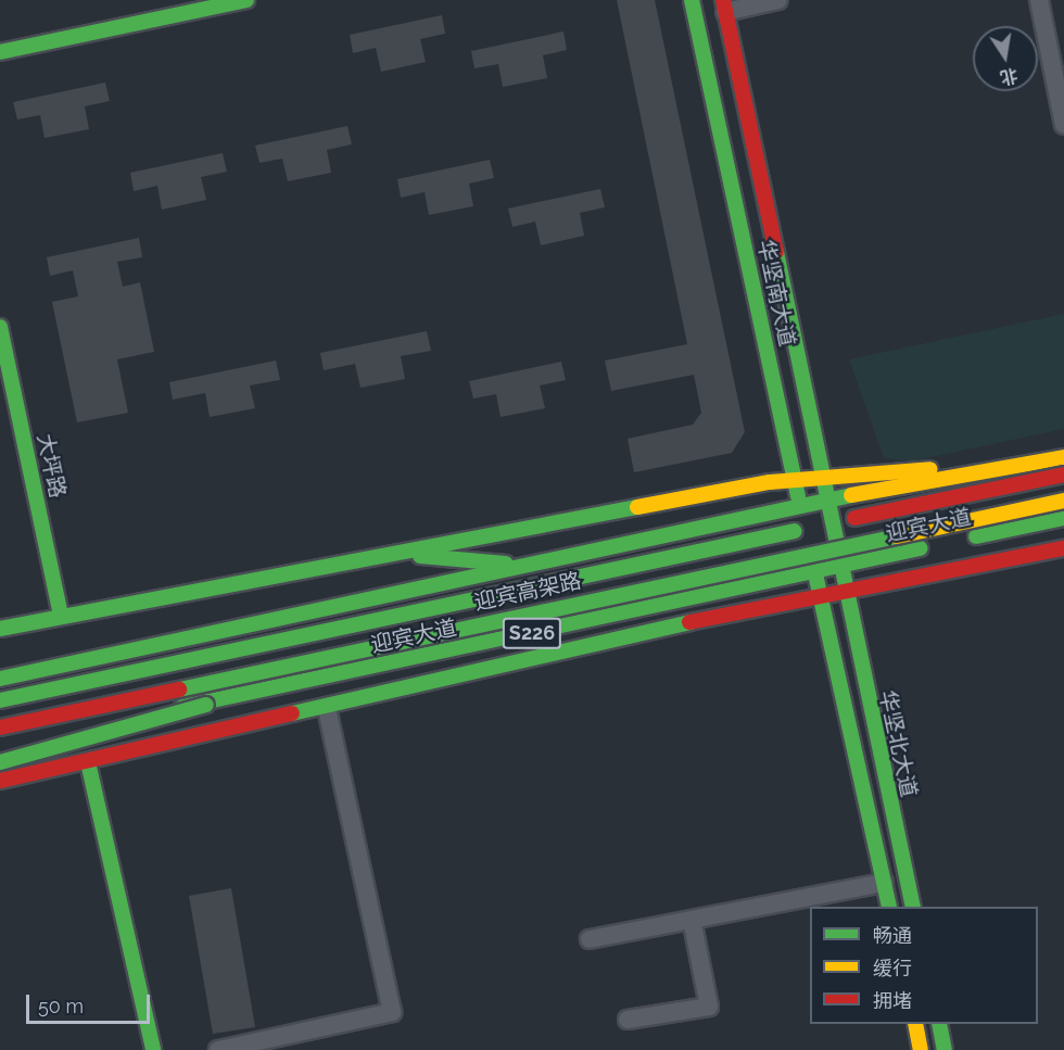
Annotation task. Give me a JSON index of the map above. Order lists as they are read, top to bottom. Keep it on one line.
{"streets":{"main road":["华坚南大道","大坪路","迎宾大道","迎宾高架路","S226","华坚北大道"]},"crossings":[["华坚南大道","迎宾大道"],["华坚南大道","华坚北大道"]],"legend":["畅通","缓行","拥堵"],"scale_bar":"50 m","north":"bottom"}
